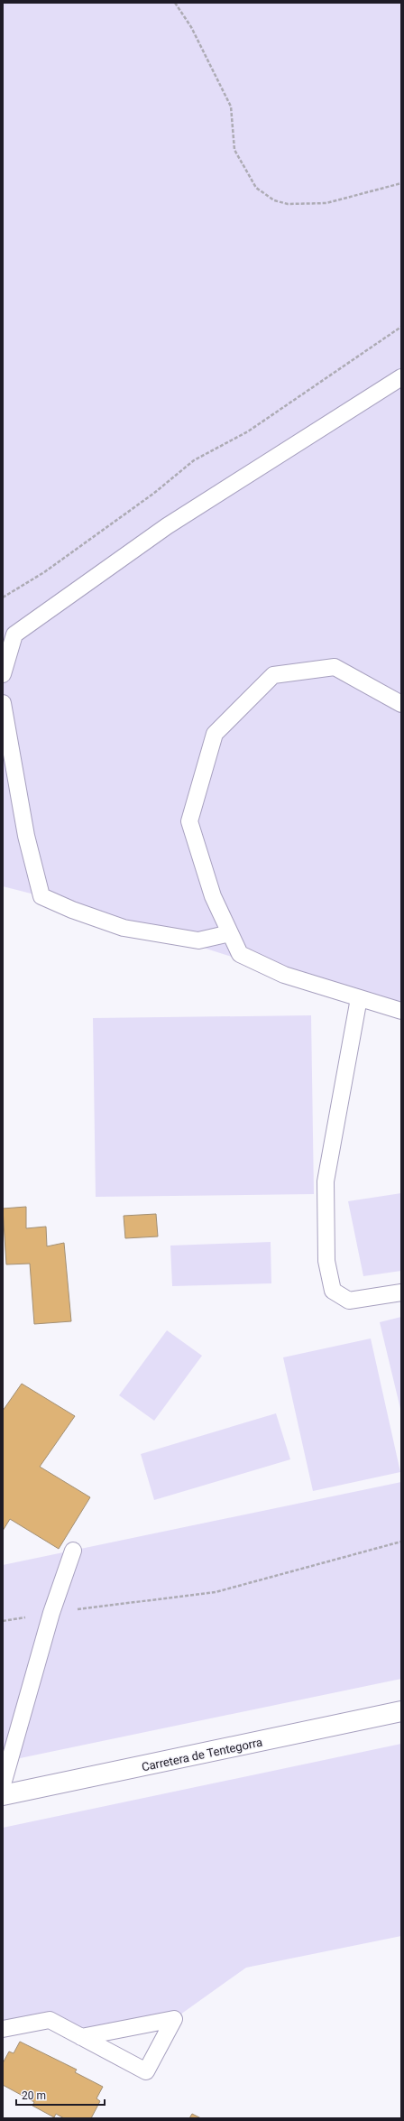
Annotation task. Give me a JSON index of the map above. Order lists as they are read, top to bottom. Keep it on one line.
{"streets":{"main road":["Carretera de Tentegorra"]},"scale_bar":"20 m"}
